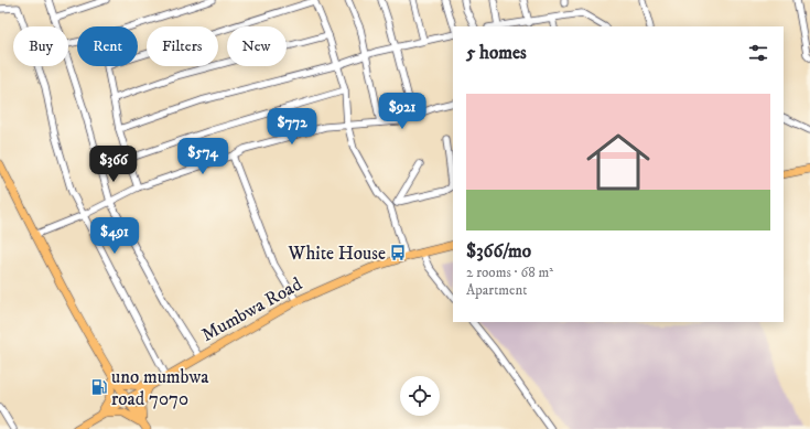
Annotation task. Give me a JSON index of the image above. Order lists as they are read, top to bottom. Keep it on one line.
{"streets":{"main road":["Mumbwa Road"]},"places":{"bus stop":["White House"],"fuel station":["uno mumbwa road 7070"]},"page":{"chip":["Buy","Rent","Filters","New"],"heading":"5 homes","list":[{"name":"$366/mo","note":"2 rooms · 68 m² · Apartment"}],"price":["$921","$772","$574","$366","$491"]}}
